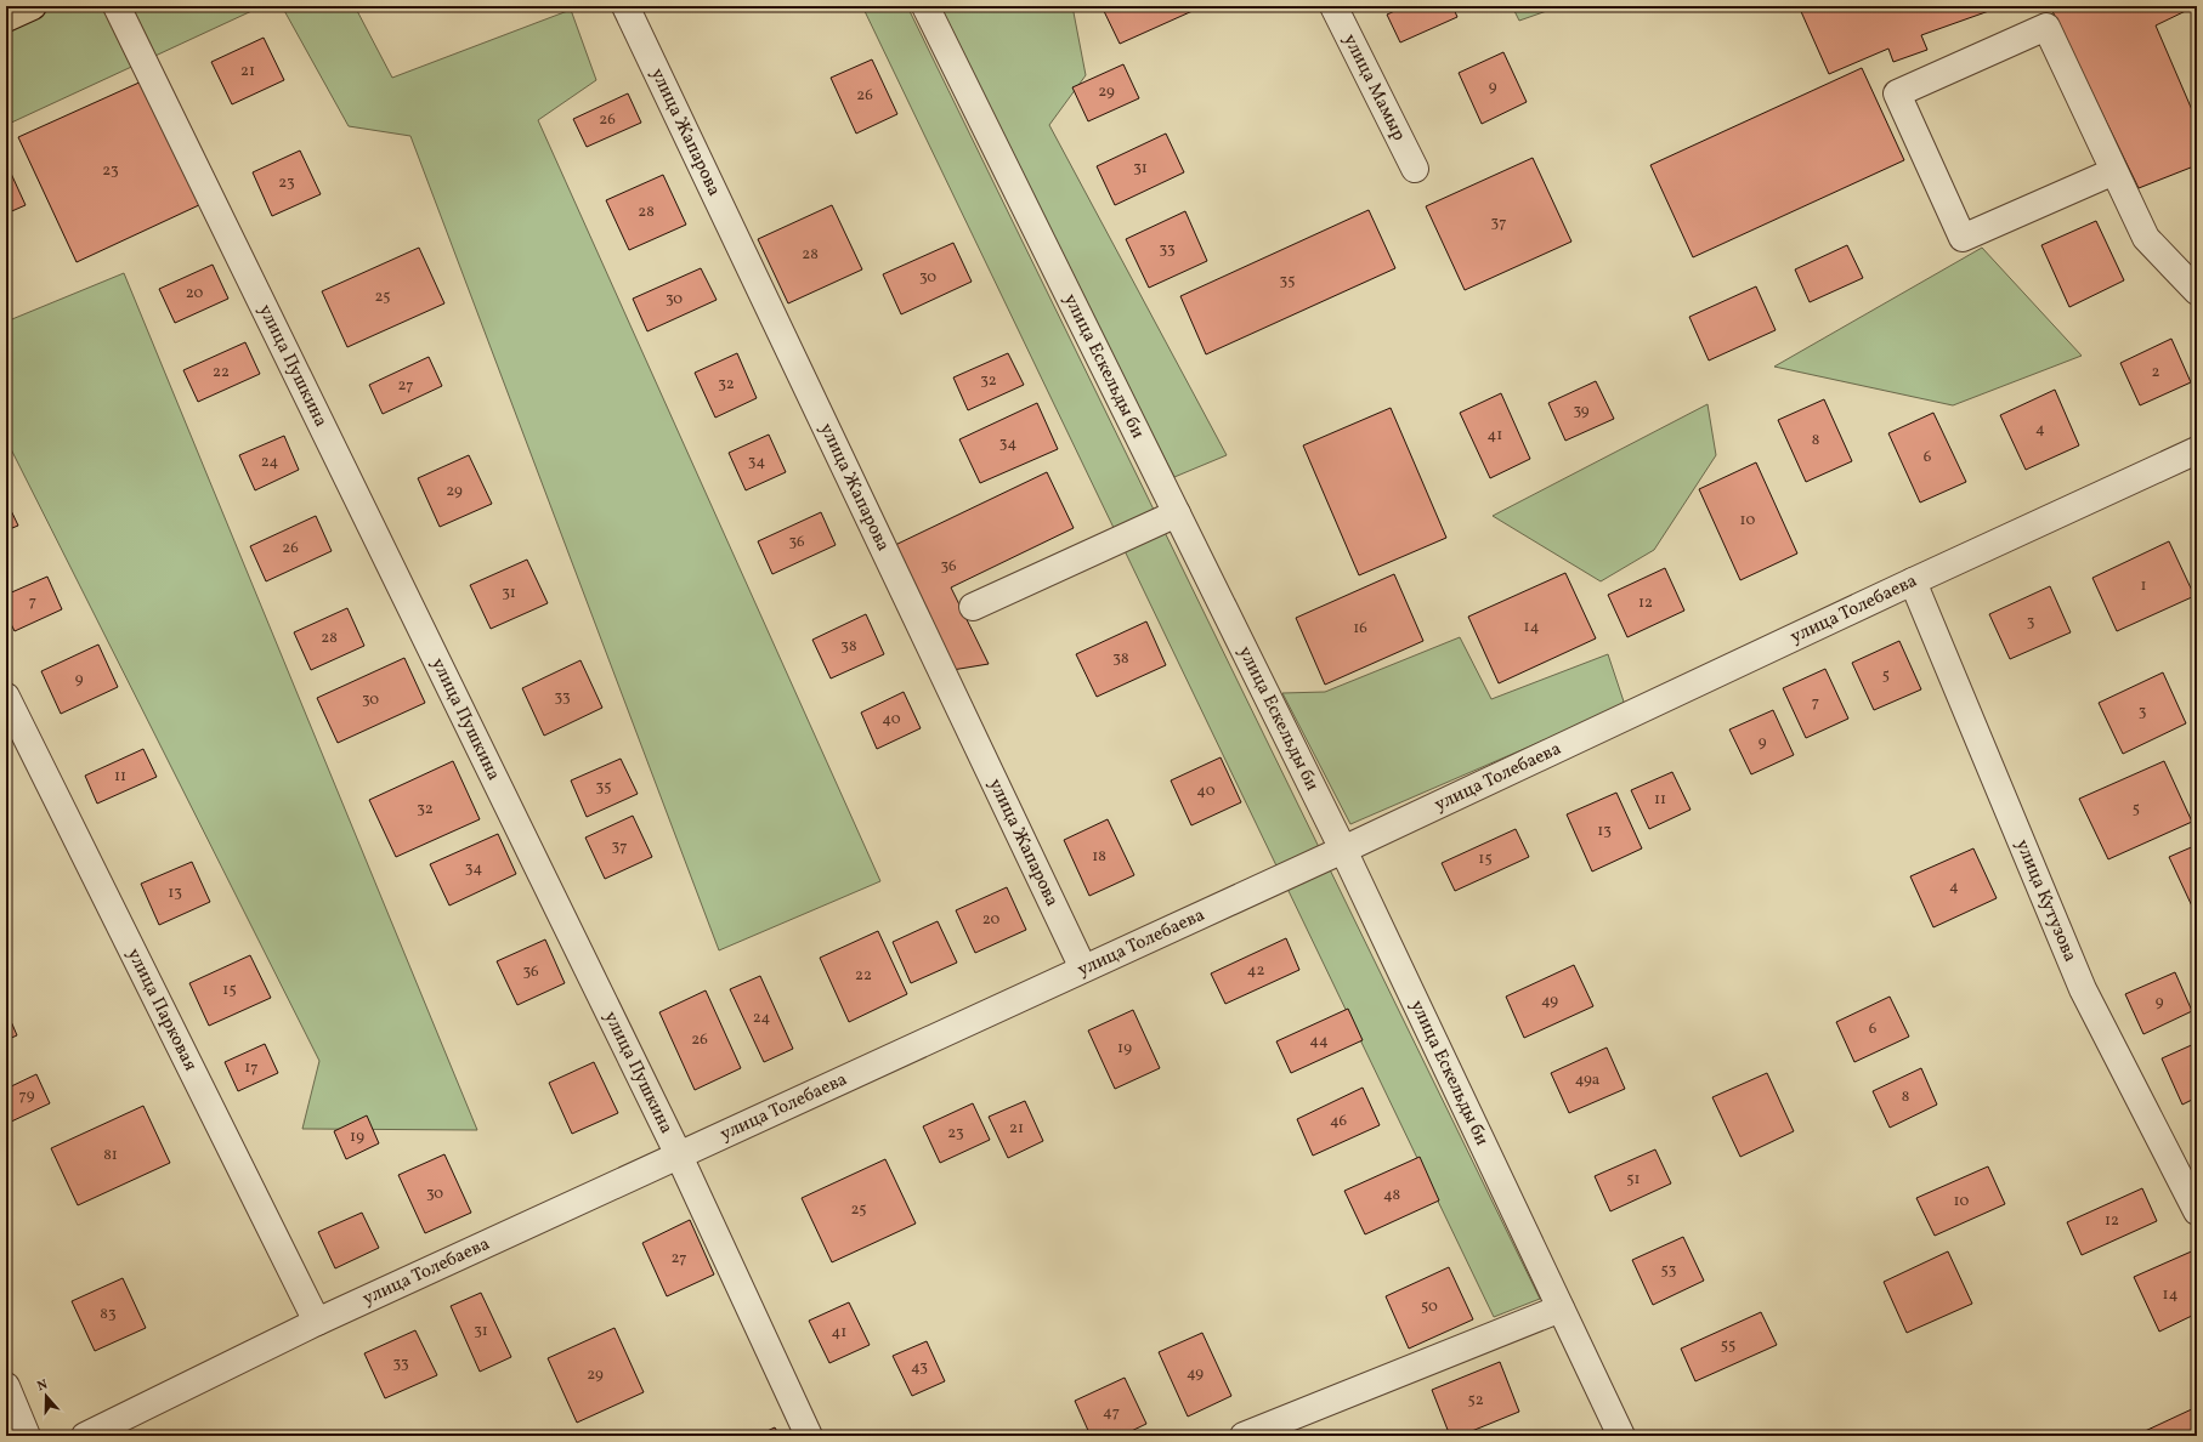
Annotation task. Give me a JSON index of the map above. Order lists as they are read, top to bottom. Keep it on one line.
{"streets":{"street":["улица Мамыр","улица Жапарова","улица Пушкина","улица Ескельды би","улица Толебаева","улица Кутузова","улица Парковая"]},"crossings":[["улица Жапарова","улица Толебаева"],["улица Пушкина","улица Толебаева"],["улица Ескельды би","улица Толебаева"],["улица Толебаева","улица Кутузова"],["улица Толебаева","улица Парковая"]],"house_numbers":["21","9","29","26","26","31","23","23","28","37","33","28","30","35","20","25","30","22","2","32","32","27","39","4","41","8","34","6","24","34","29","10","36","26","36","1","31","7","12","3","14","16","28","38","38","5","9","33","30","7","3","40","9","11","35","40","11","32","5","13","37","18","15","34","4","13","20","42","36","22","15","49","9","24","6","26","44","19","17","49а","79","8","46","21","23","19","81","51","30","48","10","25","12","27","53","14","50","83","31","41","55","33","43","49","29","52","47"],"north":"top"}
